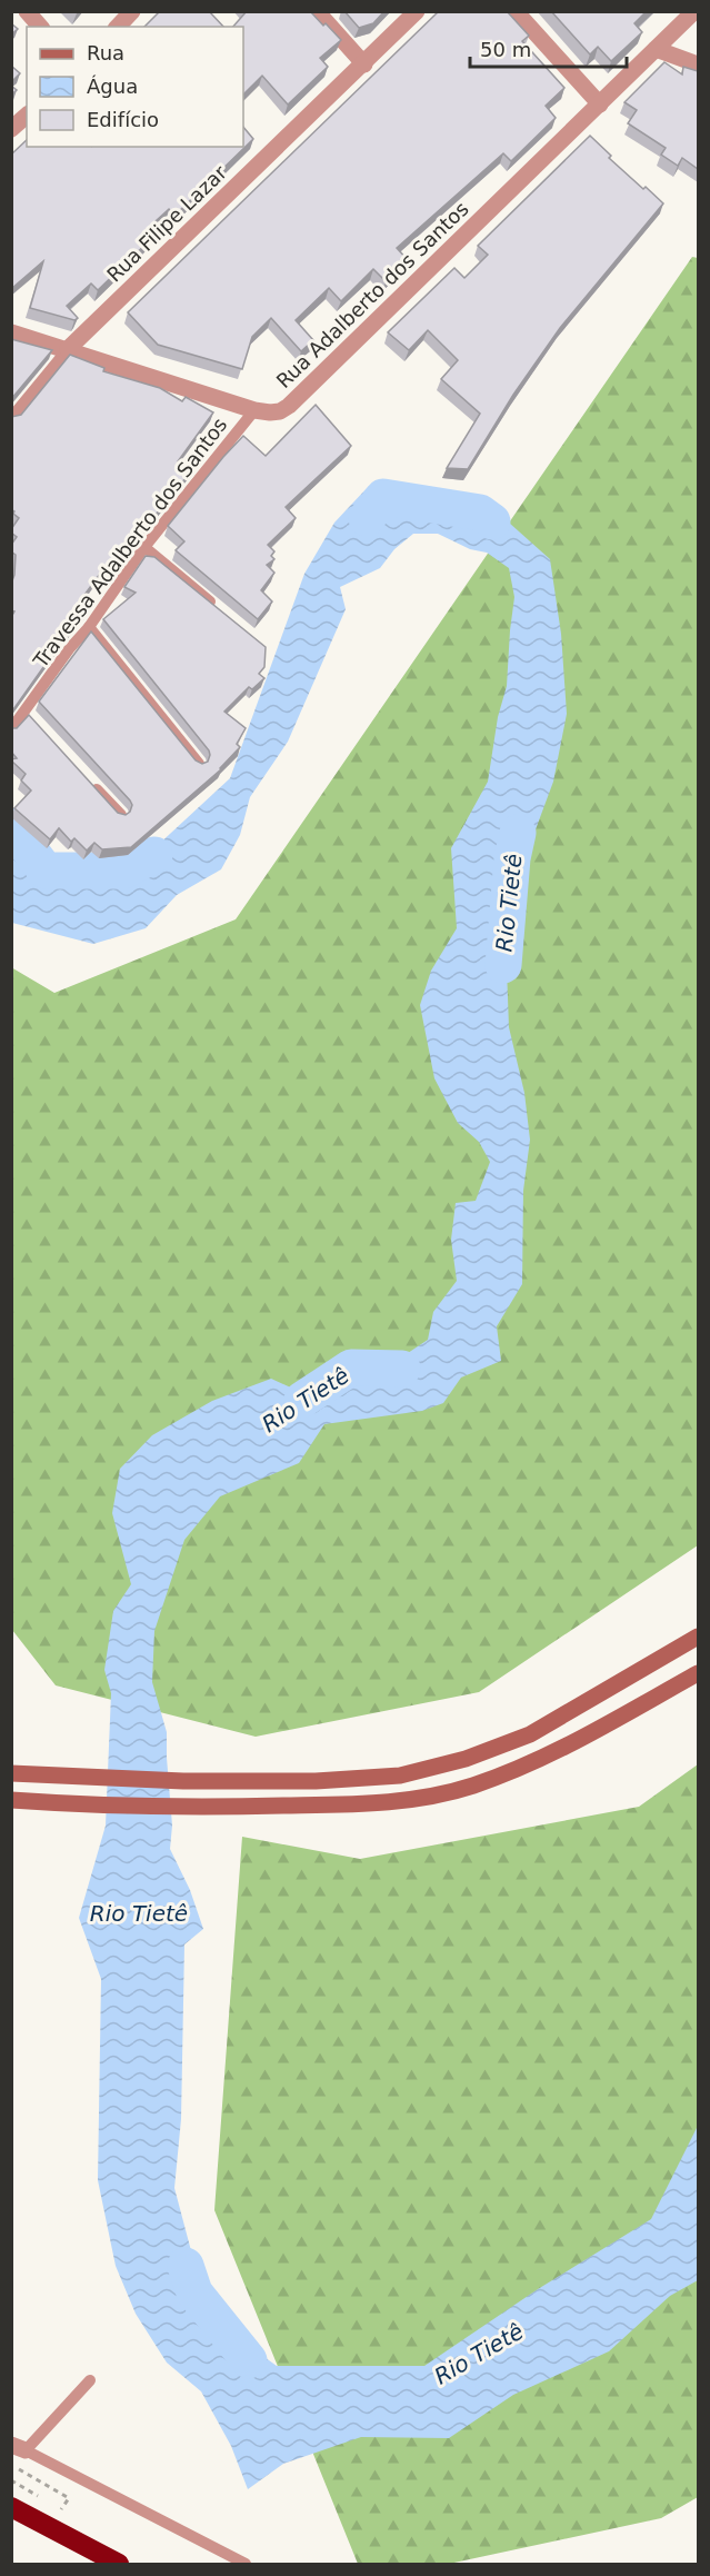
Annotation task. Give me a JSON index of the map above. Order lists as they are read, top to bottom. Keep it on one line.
{"streets":{"street":["Rua Filipe Lazar","Rua Adalberto dos Santos"],"lane":["Travessa Adalberto dos Santos"]},"crossings":[["Rua Filipe Lazar","Rua Adalberto dos Santos"],["Rua Adalberto dos Santos","Travessa Adalberto dos Santos"]],"water":["Rio Tietê"],"legend":["Rua","Água","Edifício"],"scale_bar":"50 m"}
